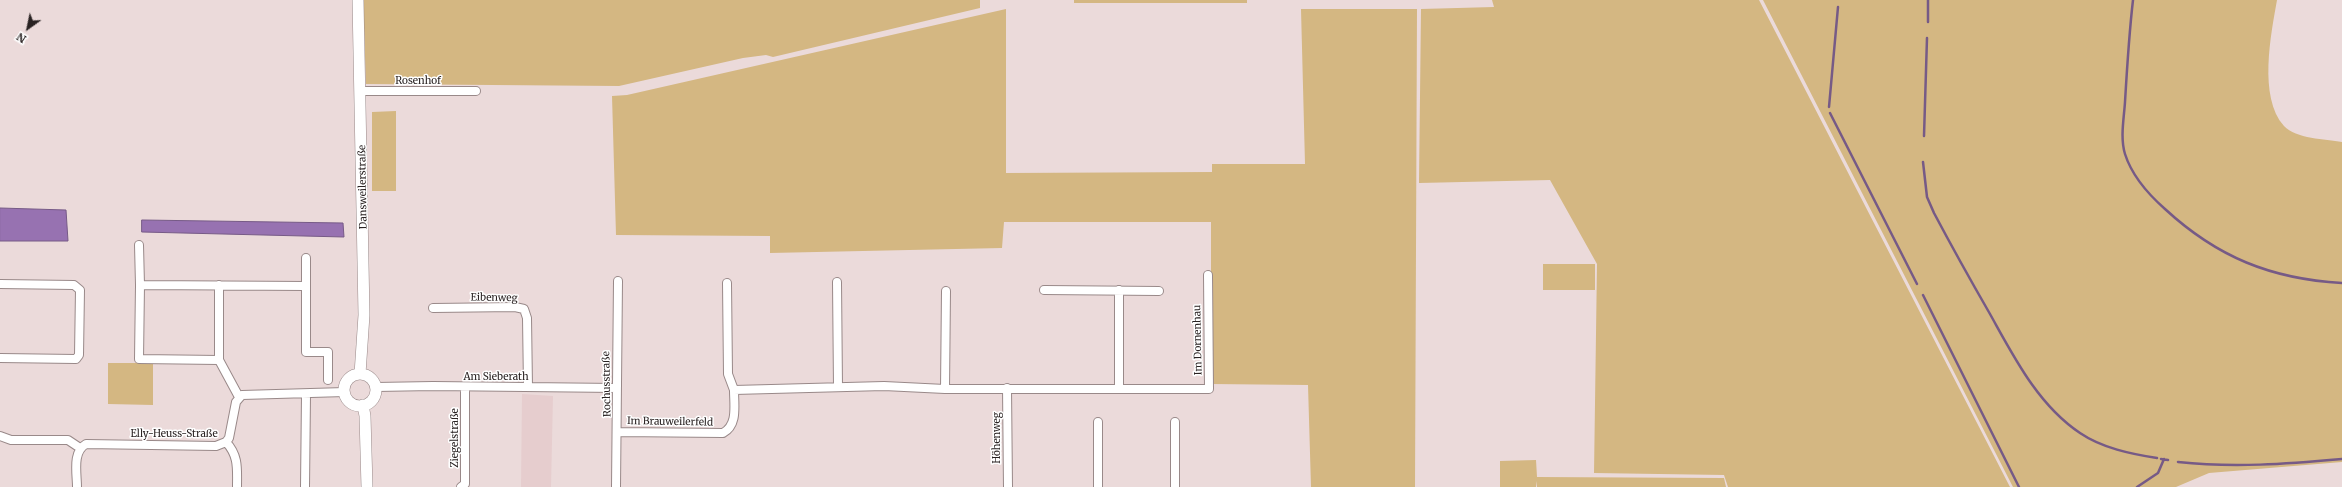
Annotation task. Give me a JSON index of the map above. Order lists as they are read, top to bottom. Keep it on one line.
{"streets":{"main road":["Dansweilerstraße"],"street":["Rosenhof","Eibenweg","Im Dornenhau","Am Sieberath","Rochusstraße","Im Brauweilerfeld","Elly-Heuss-Straße","Ziegelstraße","Höhenweg"]},"crossings":[["Rosenhof","Dansweilerstraße"],["Dansweilerstraße","Am Sieberath"],["Eibenweg","Am Sieberath"],["Im Dornenhau","Höhenweg"],["Am Sieberath","Rochusstraße"],["Am Sieberath","Ziegelstraße"],["Rochusstraße","Im Brauweilerfeld"]],"north":"bottom left"}
